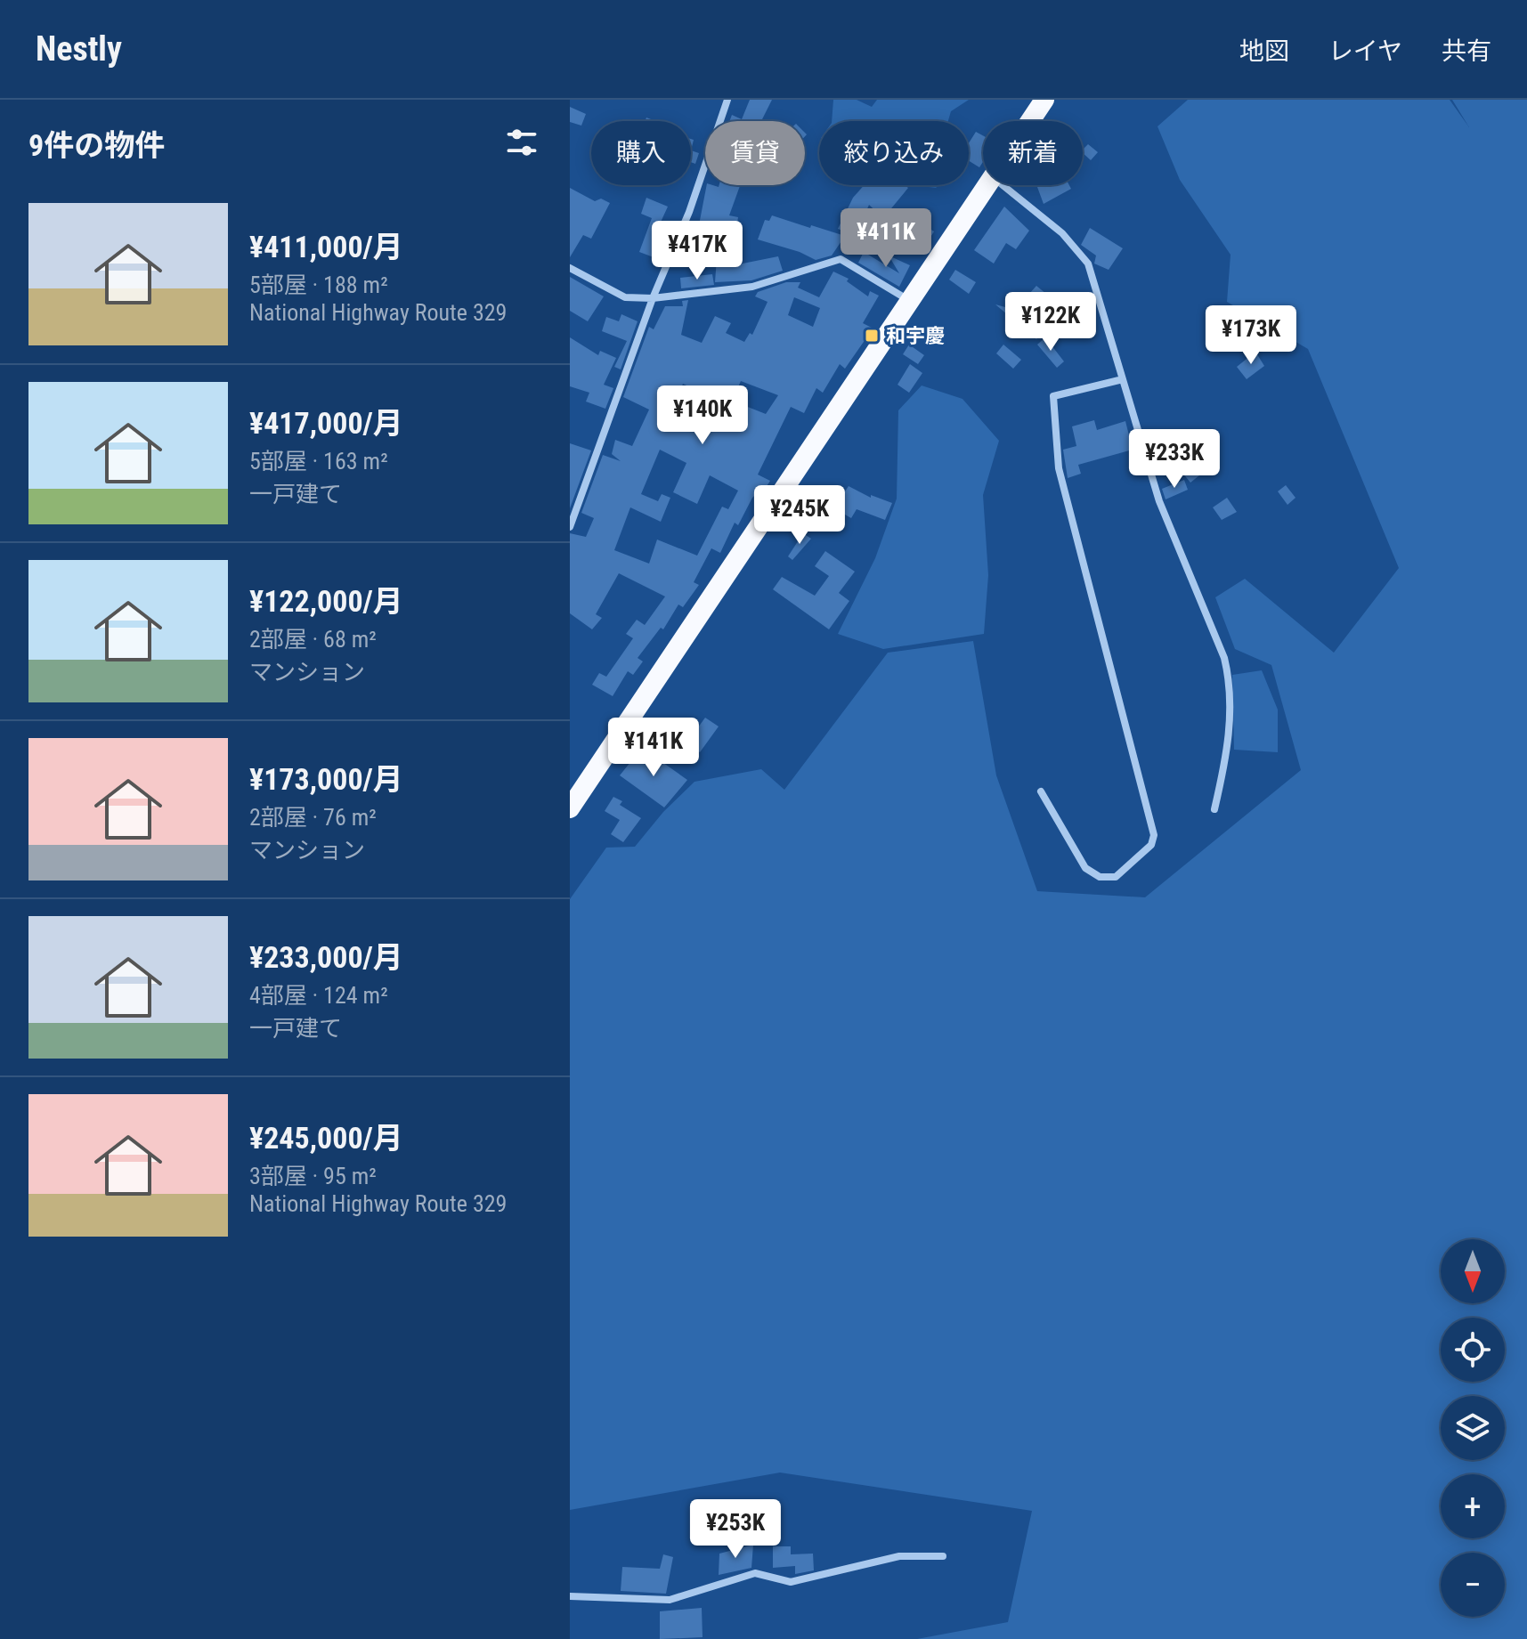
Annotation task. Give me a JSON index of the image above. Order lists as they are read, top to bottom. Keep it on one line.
{"places":{"transit":["和宇慶"]},"north":"bottom","page":{"header":"Nestly","nav":["地図","レイヤ","共有"],"heading":"9件の物件","chip":["購入","賃貸","絞り込み","新着"],"list":[{"name":"¥411,000/月","note":"5部屋 · 188 m² · National Highway Route 329"},{"name":"¥417,000/月","note":"5部屋 · 163 m² · 一戸建て"},{"name":"¥122,000/月","note":"2部屋 · 68 m² · マンション"},{"name":"¥173,000/月","note":"2部屋 · 76 m² · マンション"},{"name":"¥233,000/月","note":"4部屋 · 124 m² · 一戸建て"},{"name":"¥245,000/月","note":"3部屋 · 95 m² · National Highway Route 329"}],"price":["¥411K","¥417K","¥122K","¥173K","¥140K","¥233K","¥245K","¥141K","¥253K"],"map_buttons":["+","−"]}}
